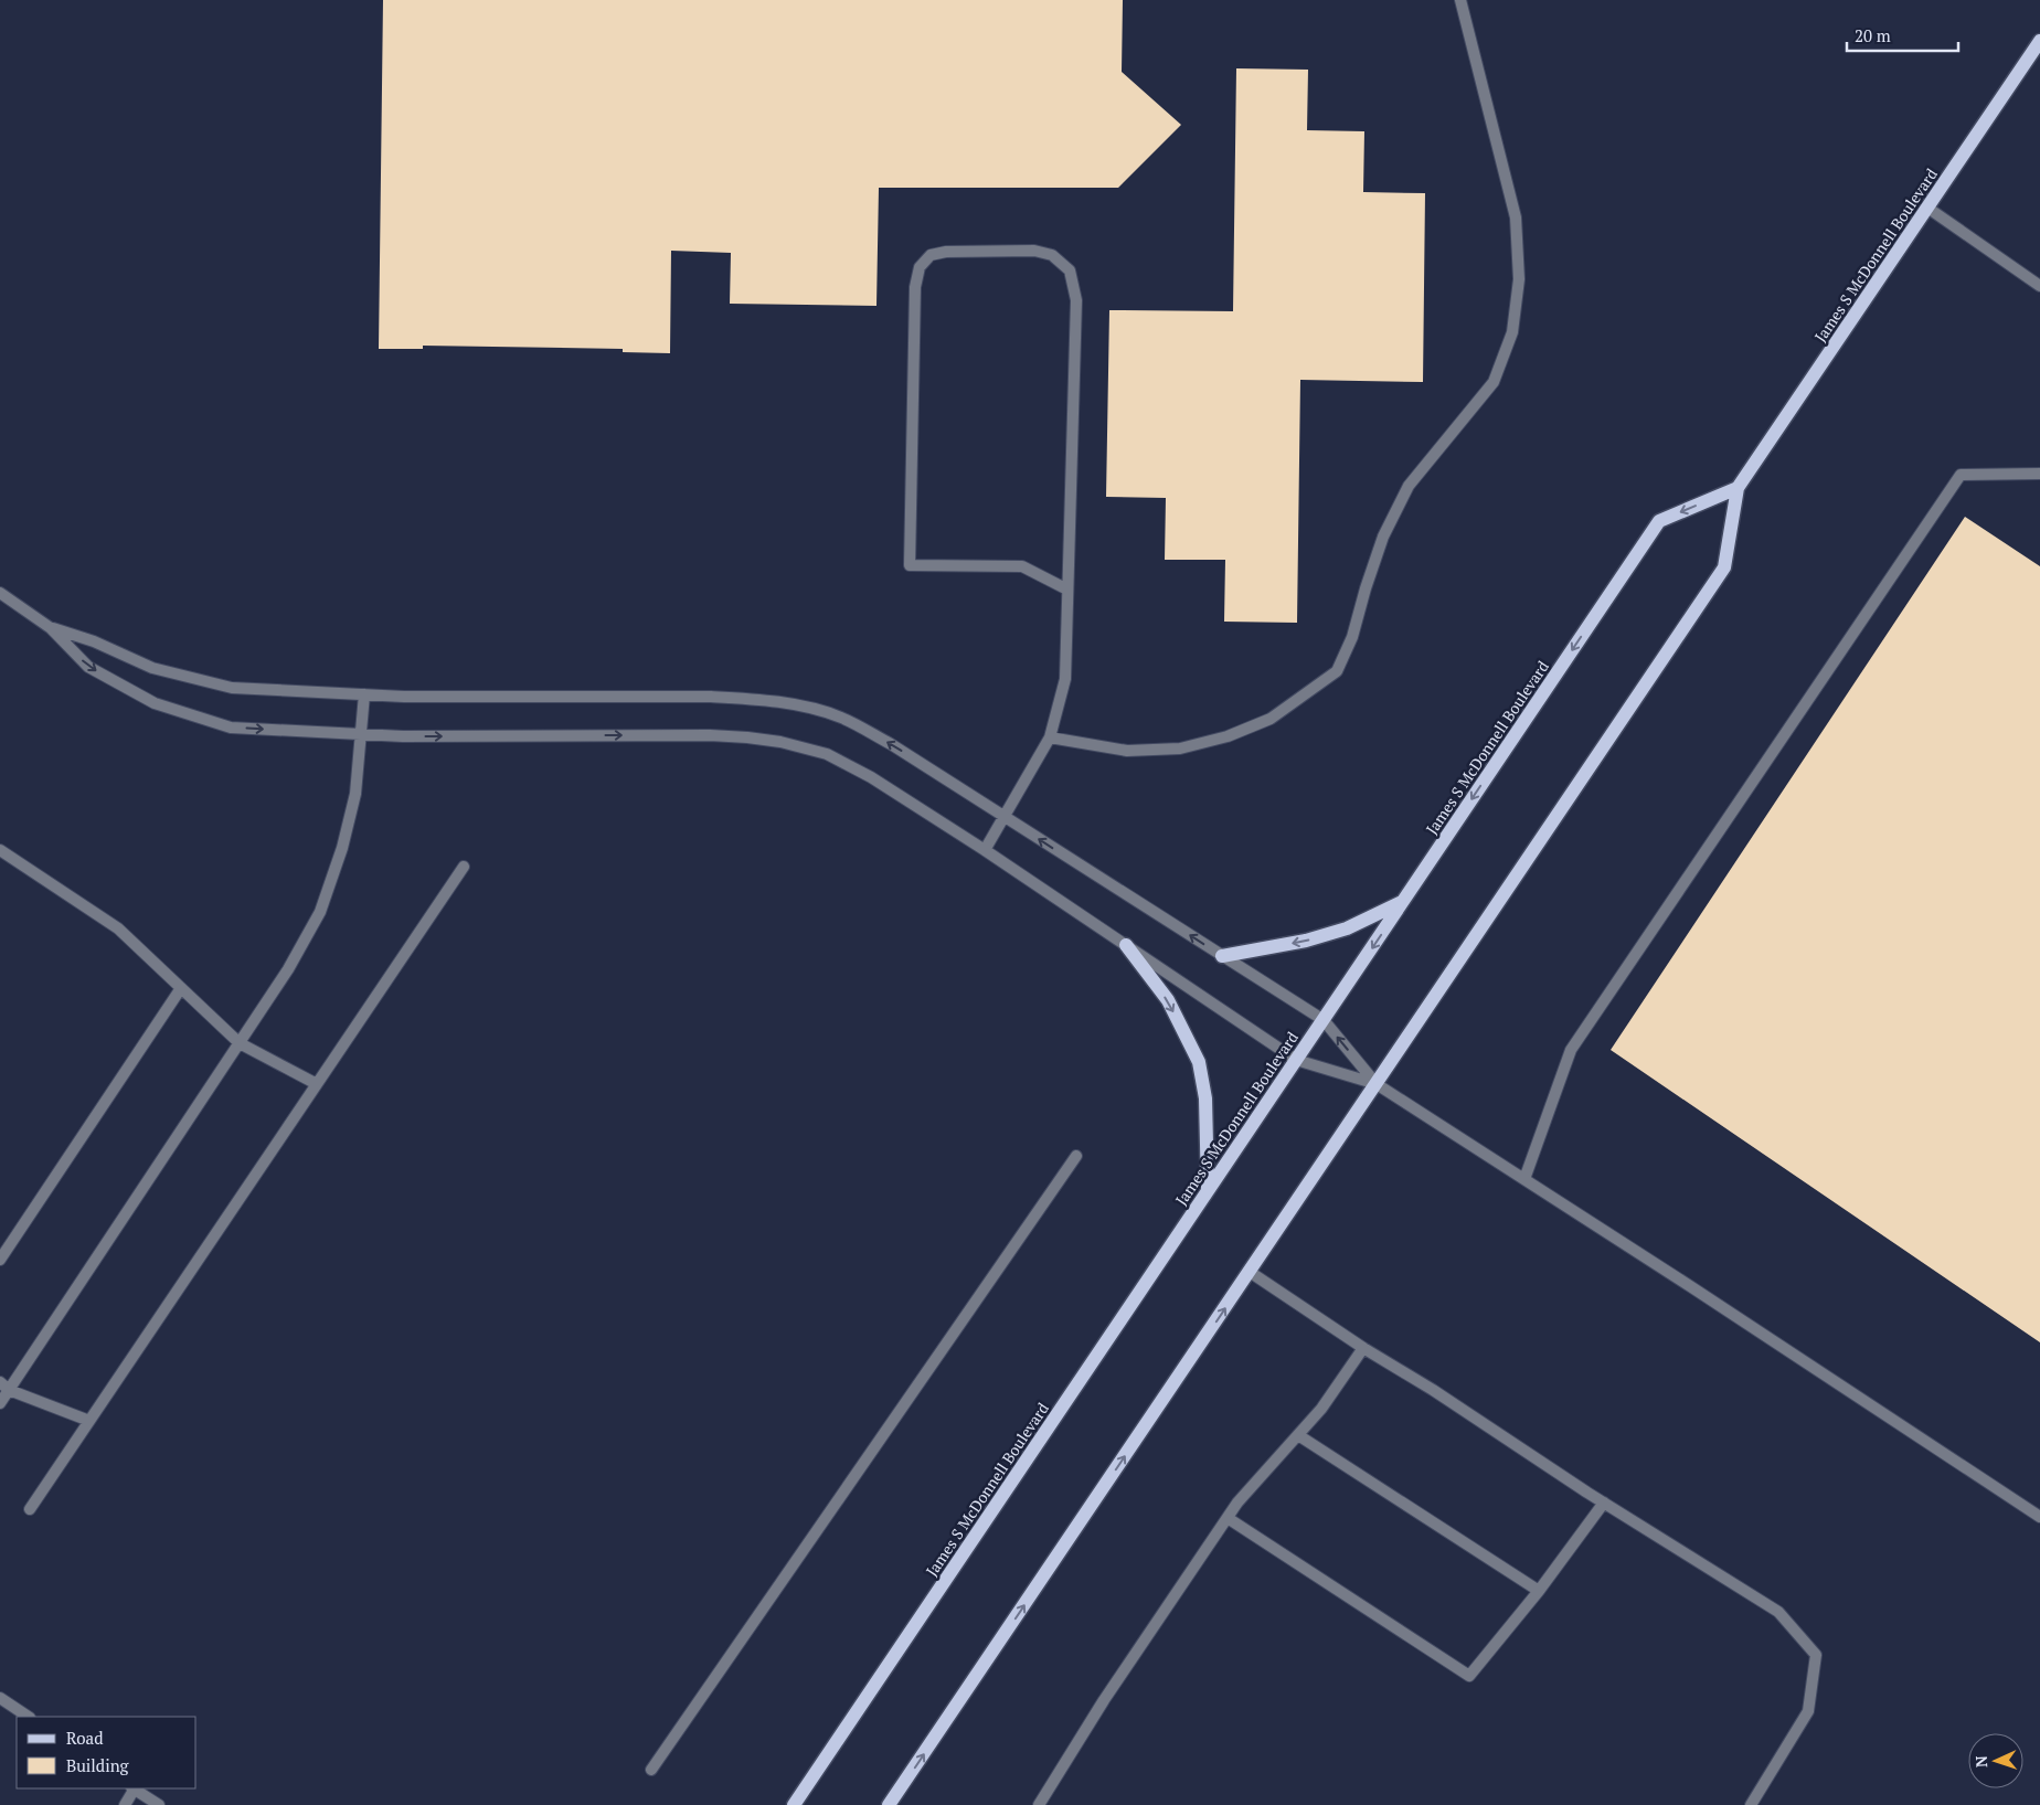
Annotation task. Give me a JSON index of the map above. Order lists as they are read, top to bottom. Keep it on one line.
{"streets":{"main road":["James S McDonnell Boulevard"]},"legend":["Road","Building"],"scale_bar":"20 m","north":"left"}
